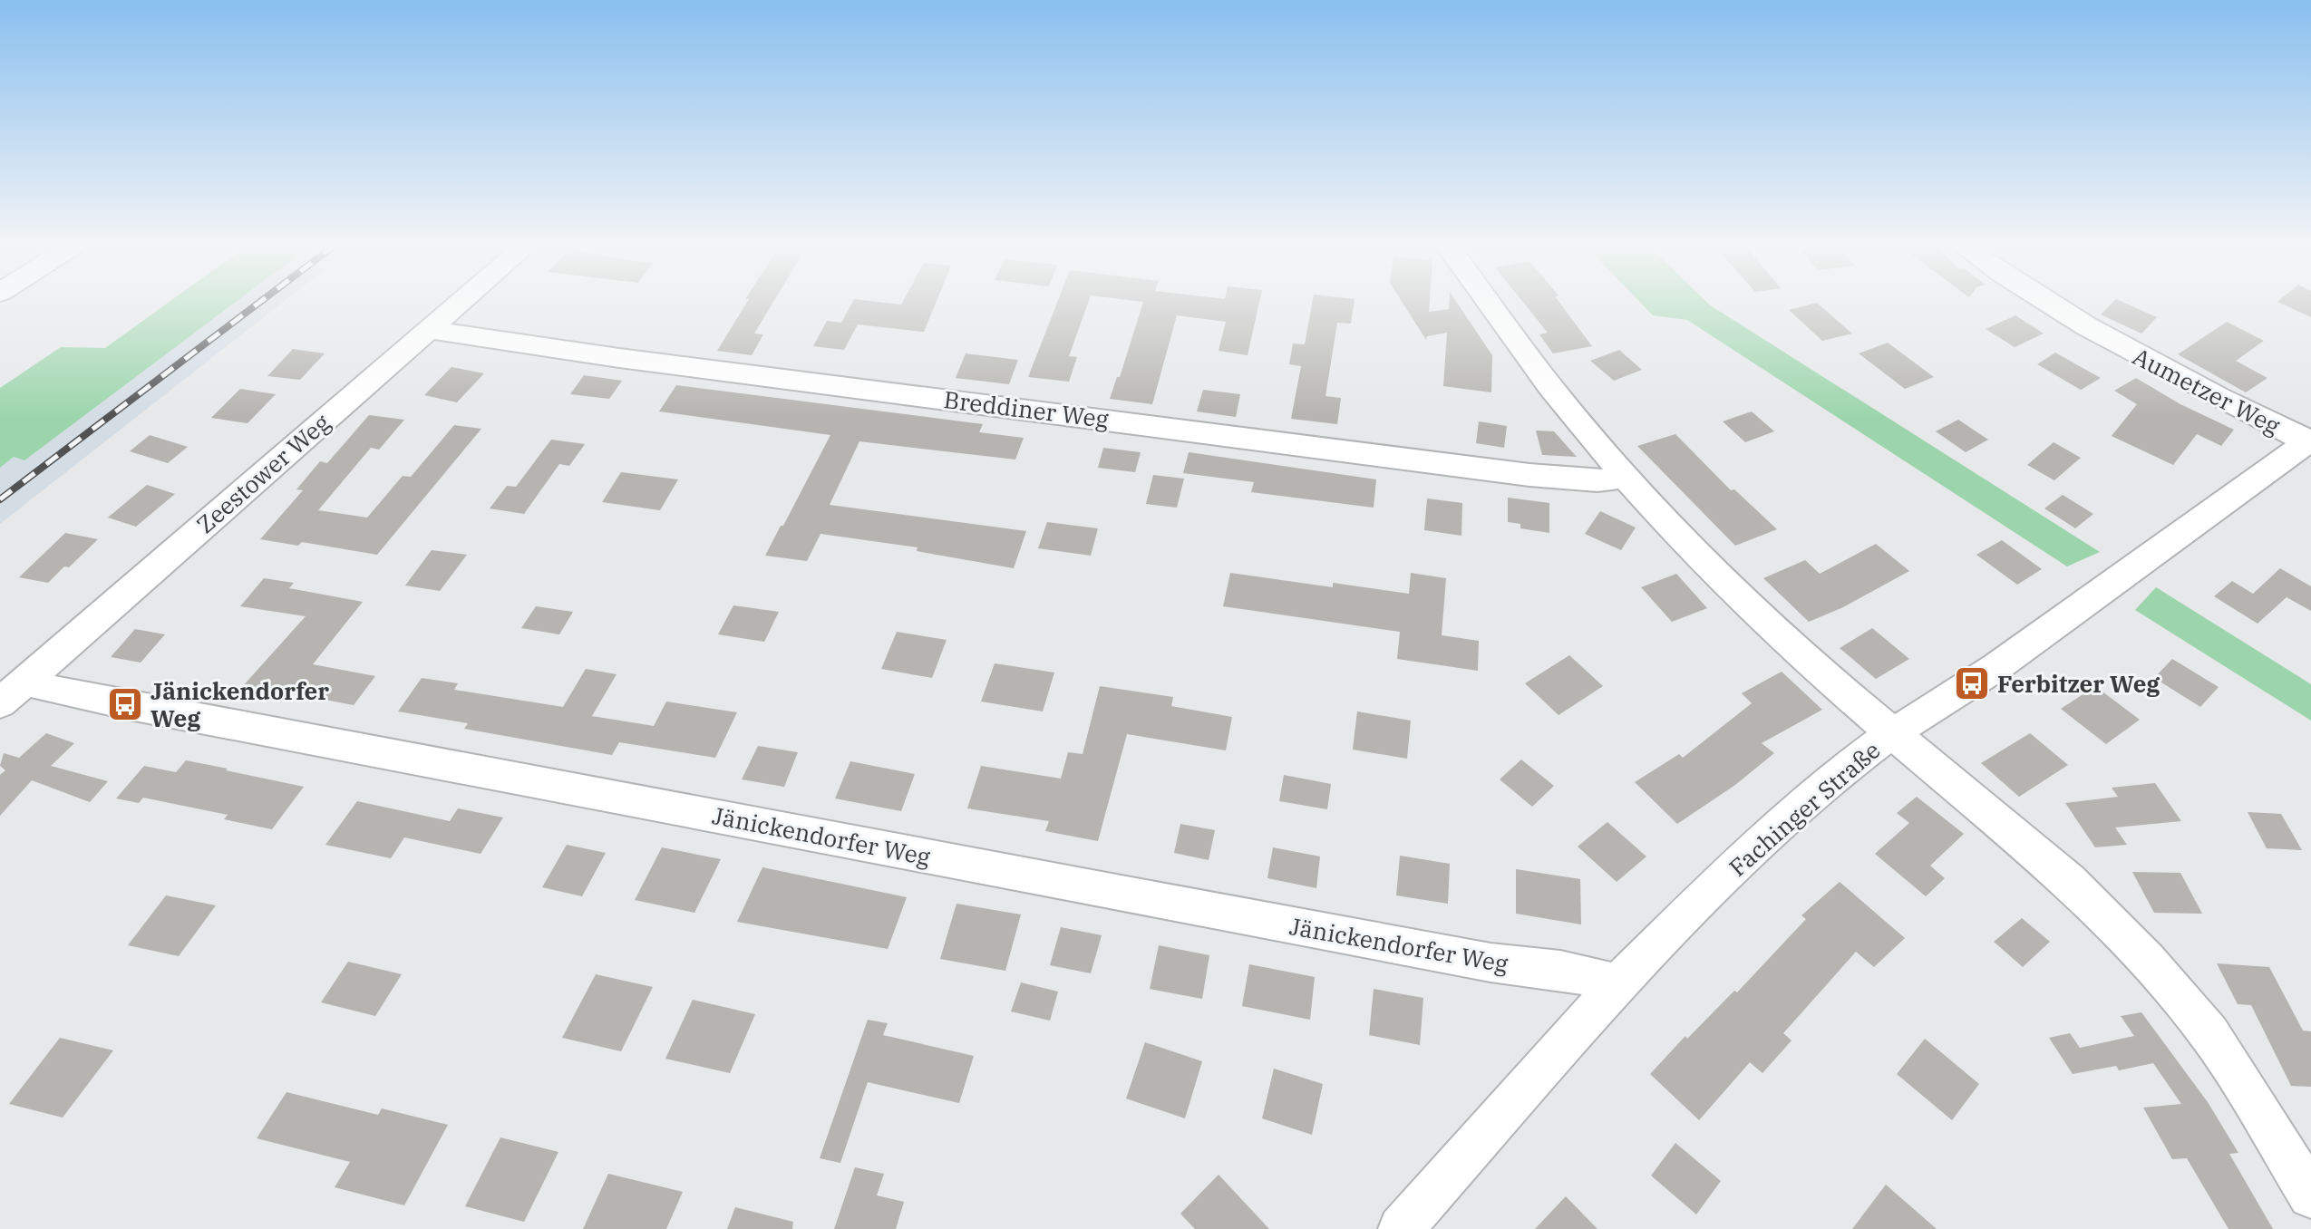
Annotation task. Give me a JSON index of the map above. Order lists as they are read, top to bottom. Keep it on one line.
{"streets":{"street":["Aumetzer Weg","Breddiner Weg","Zeestower Weg","Fachinger Straße","Jänickendorfer Weg"]},"crossings":[["Aumetzer Weg","Fachinger Straße"],["Breddiner Weg","Zeestower Weg"],["Zeestower Weg","Jänickendorfer Weg"],["Fachinger Straße","Jänickendorfer Weg"]],"places":{"bus stop":["Ferbitzer Weg","Jänickendorfer Weg"]}}
